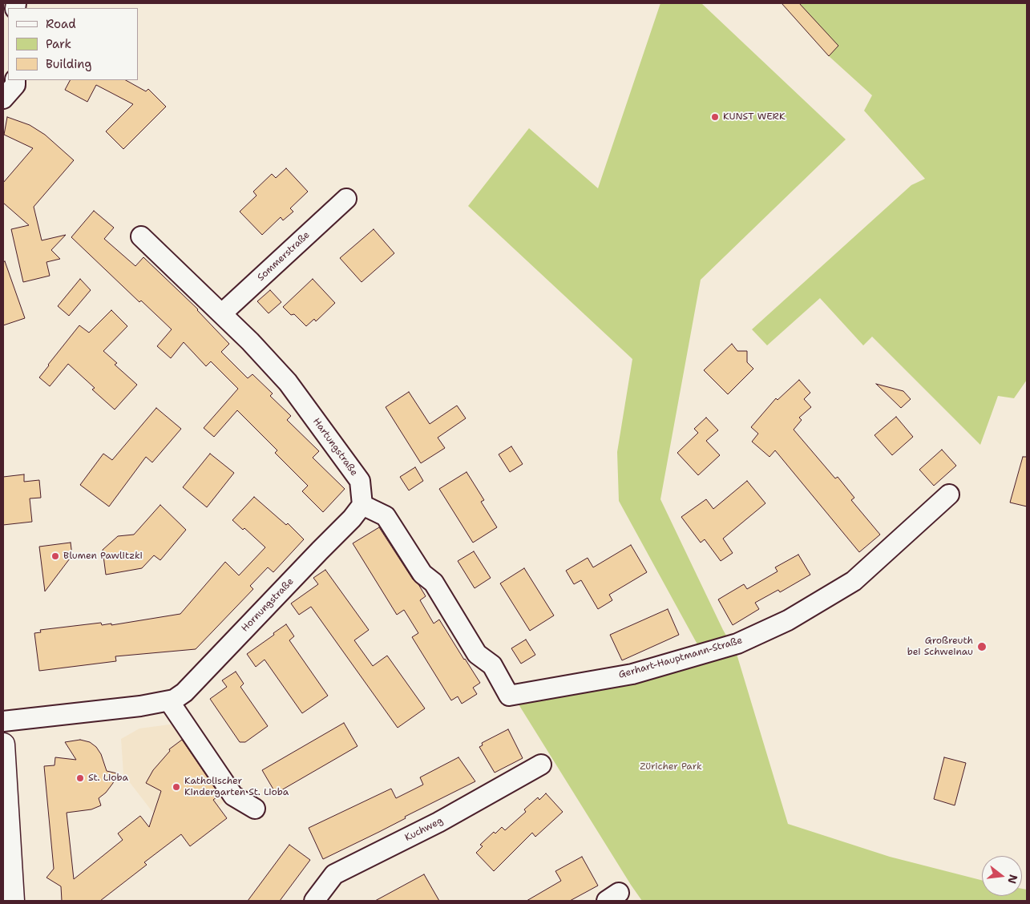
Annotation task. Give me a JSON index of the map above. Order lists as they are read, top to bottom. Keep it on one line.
{"streets":{"street":["Sommerstraße","Hartungstraße","Hornungstraße","Gerhart-Hauptmann-Straße","Kuchweg"]},"crossings":[["Sommerstraße","Hartungstraße"],["Hartungstraße","Hornungstraße"],["Hartungstraße","Gerhart-Hauptmann-Straße"],["Hornungstraße","Gerhart-Hauptmann-Straße"]],"parks":["Züricher Park"],"places":["KUNST WERK","Blumen Pawlitzki","Großreuth bei Schweinau","St. Lioba","Katholischer Kindergarten St. Lioba"],"legend":["Road","Park","Building"],"north":"right"}
